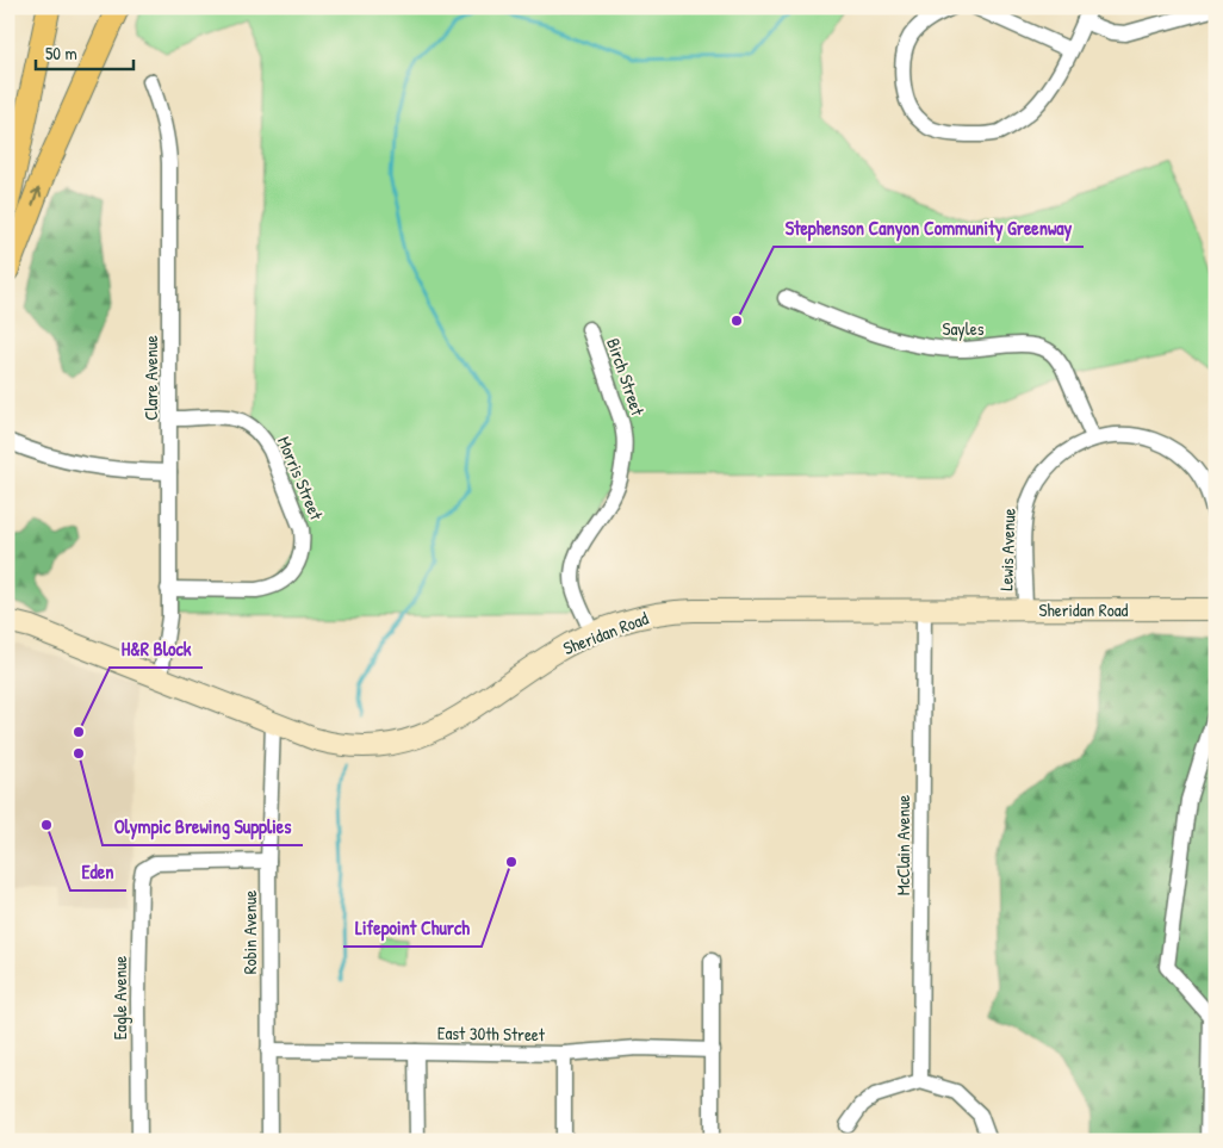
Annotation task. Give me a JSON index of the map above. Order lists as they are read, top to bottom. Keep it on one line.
{"streets":{"main road":["Sheridan Road"],"street":["Sayles","Birch Street","Clare Avenue","Morris Street","Lewis Avenue","McClain Avenue","Robin Avenue","Eagle Avenue","East 30th Street"]},"crossings":[["Sayles","Lewis Avenue"],["Birch Street","Sheridan Road"],["Clare Avenue","Morris Street"],["Clare Avenue","Sheridan Road"],["Lewis Avenue","Sheridan Road"],["Sheridan Road","McClain Avenue"],["Sheridan Road","Robin Avenue"],["Robin Avenue","Eagle Avenue"],["Robin Avenue","East 30th Street"]],"places":["Stephenson Canyon Community Greenway","H&R Block","Olympic Brewing Supplies","Eden","Lifepoint Church"],"scale_bar":"50 m"}
